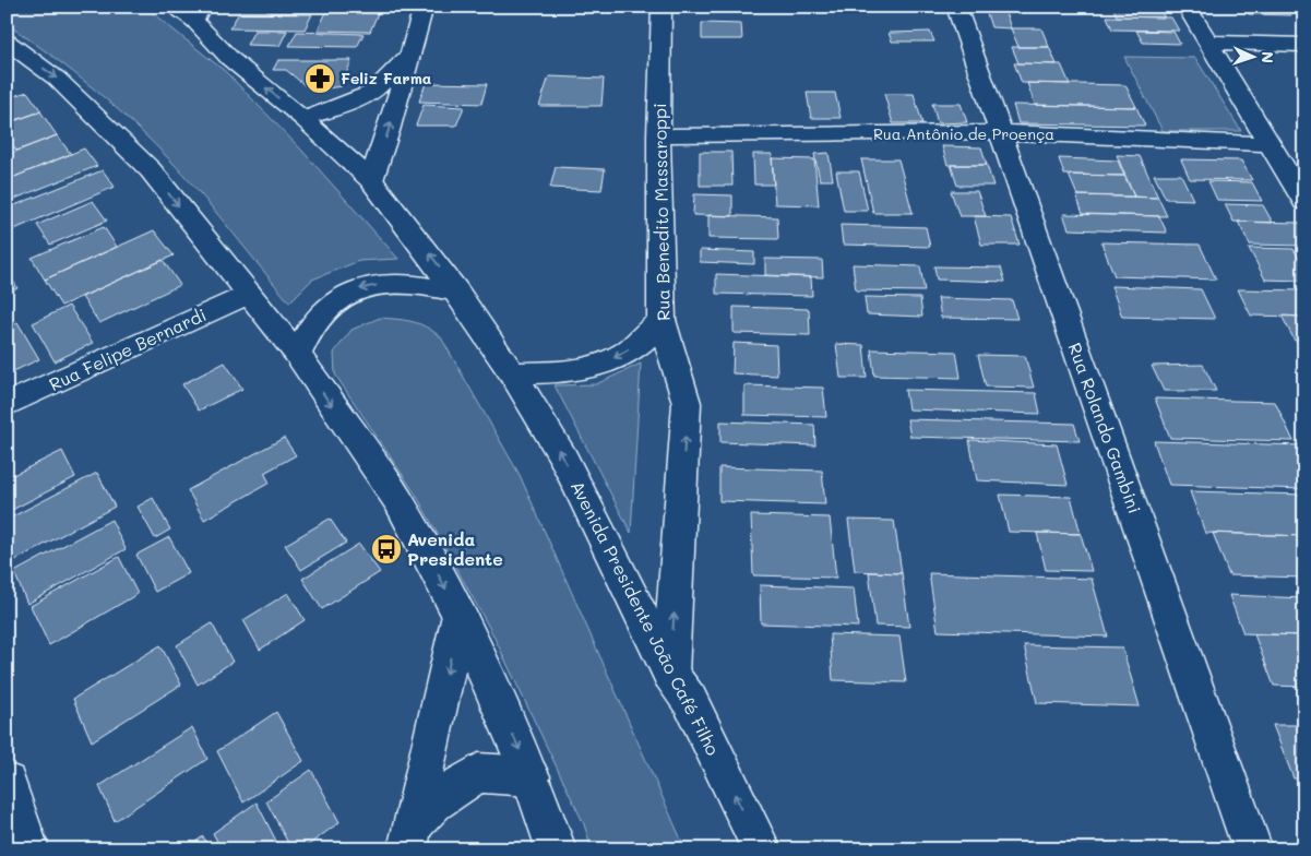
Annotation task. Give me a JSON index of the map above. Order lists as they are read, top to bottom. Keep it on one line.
{"streets":{"street":["Rua Antônio de Proença","Rua Benedito Massaroppi","Rua Felipe Bernardi","Rua Rolando Gambini","Avenida Presidente João Café Filho"]},"crossings":[["Rua Antônio de Proença","Rua Benedito Massaroppi"],["Rua Antônio de Proença","Rua Rolando Gambini"],["Rua Benedito Massaroppi","Avenida Presidente João Café Filho"]],"one_way":["Rua Benedito Massaroppi"],"places":{"pharmacy":["Feliz Farma"],"bus stop":["Avenida Presidente"]},"north":"right"}
